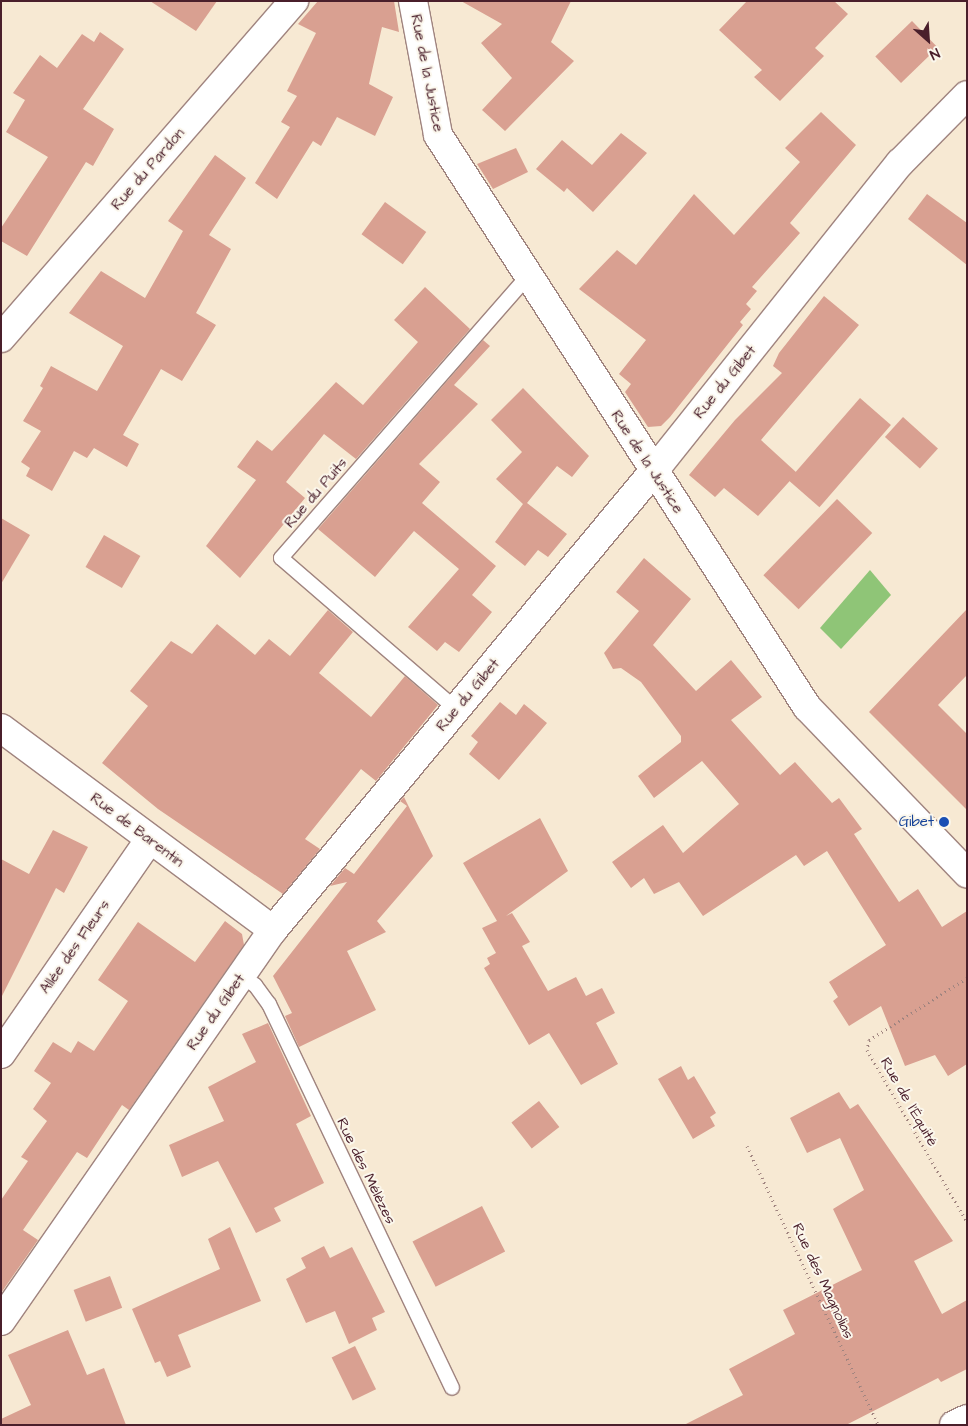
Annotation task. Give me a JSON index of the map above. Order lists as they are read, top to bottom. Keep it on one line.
{"streets":{"street":["Rue de la Justice","Rue du Pardon","Rue du Gibet","Rue de Barentin","Allée des Fleurs"],"lane":["Rue du Puits","Rue des Mélèzes"],"path":["Rue de l'Équité","Rue des Magnolias"]},"crossings":[["Rue de la Justice","Rue du Gibet"],["Rue de la Justice","Rue du Puits"],["Rue du Gibet","Rue du Puits"],["Rue du Gibet","Rue de Barentin"],["Rue du Gibet","Rue des Mélèzes"],["Rue de Barentin","Allée des Fleurs"]],"places":["Gibet"],"north":"bottom right"}
